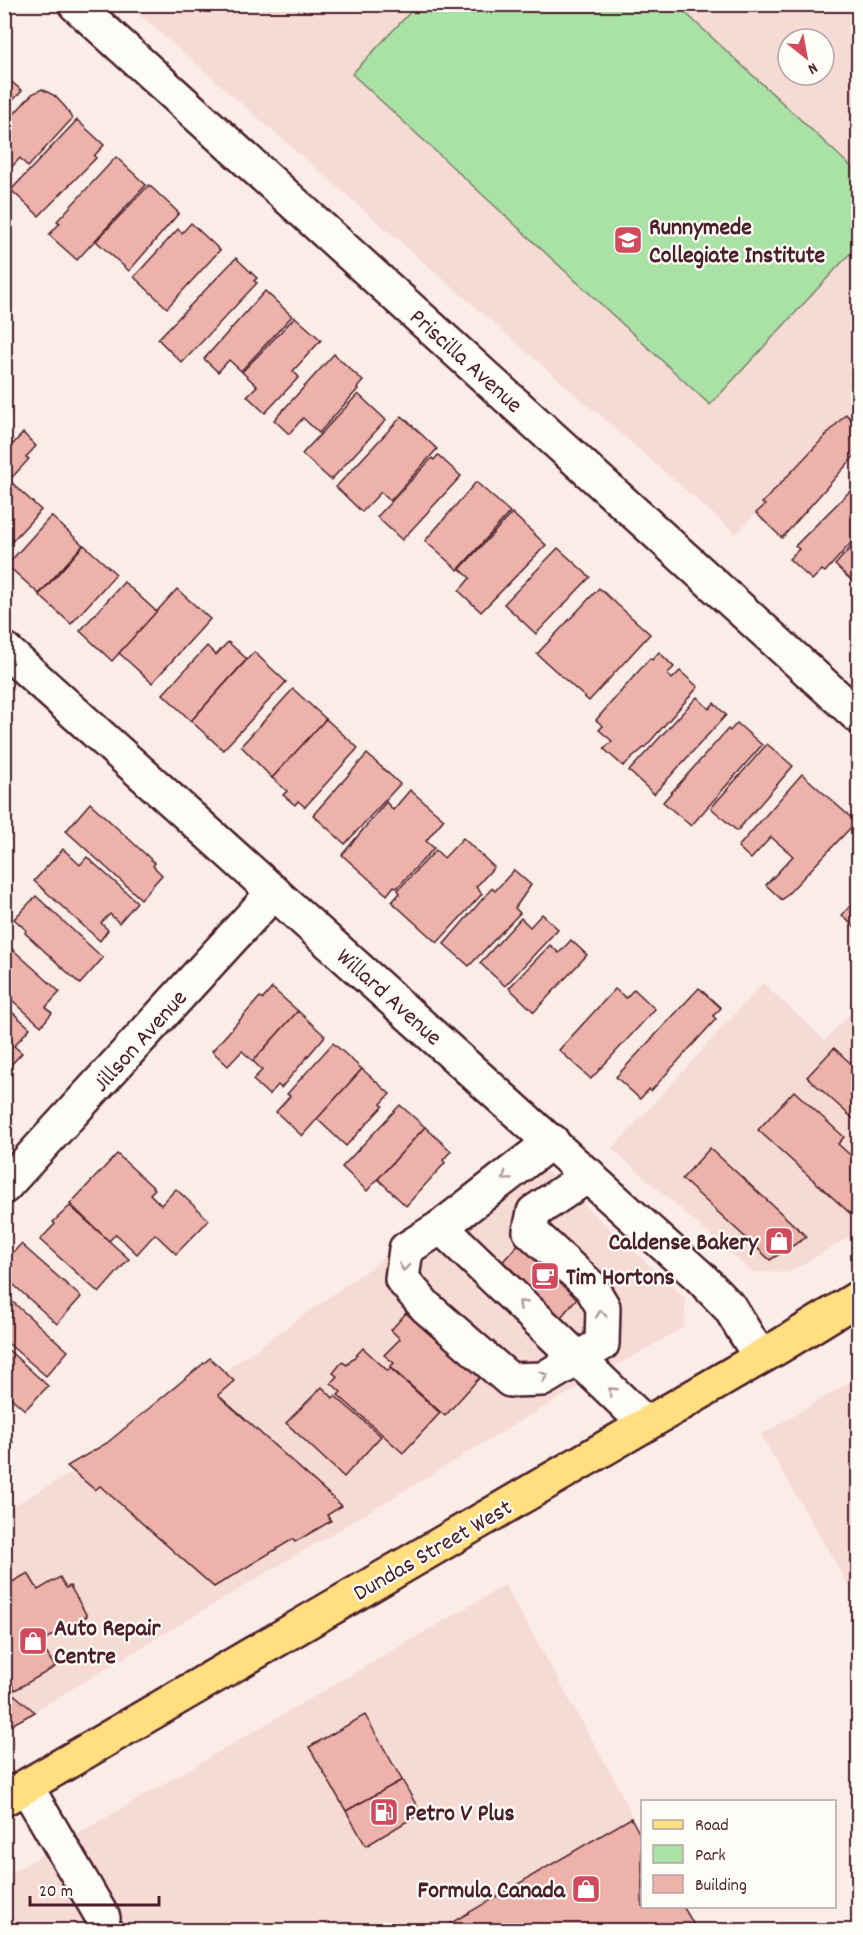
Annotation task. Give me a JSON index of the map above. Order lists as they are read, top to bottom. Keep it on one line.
{"streets":{"main road":["Dundas Street West"],"street":["Priscilla Avenue","Willard Avenue","Jillson Avenue"]},"crossings":[["Willard Avenue","Jillson Avenue"],["Willard Avenue","Dundas Street West"]],"places":{"school or university":["Runnymede Collegiate Institute"],"shop":["Caldense Bakery","Auto Repair Centre","Formula Canada"],"cafe":["Tim Hortons"],"fuel station":["Petro V Plus"]},"legend":["Road","Park","Building"],"scale_bar":"20 m","north":"bottom right"}
